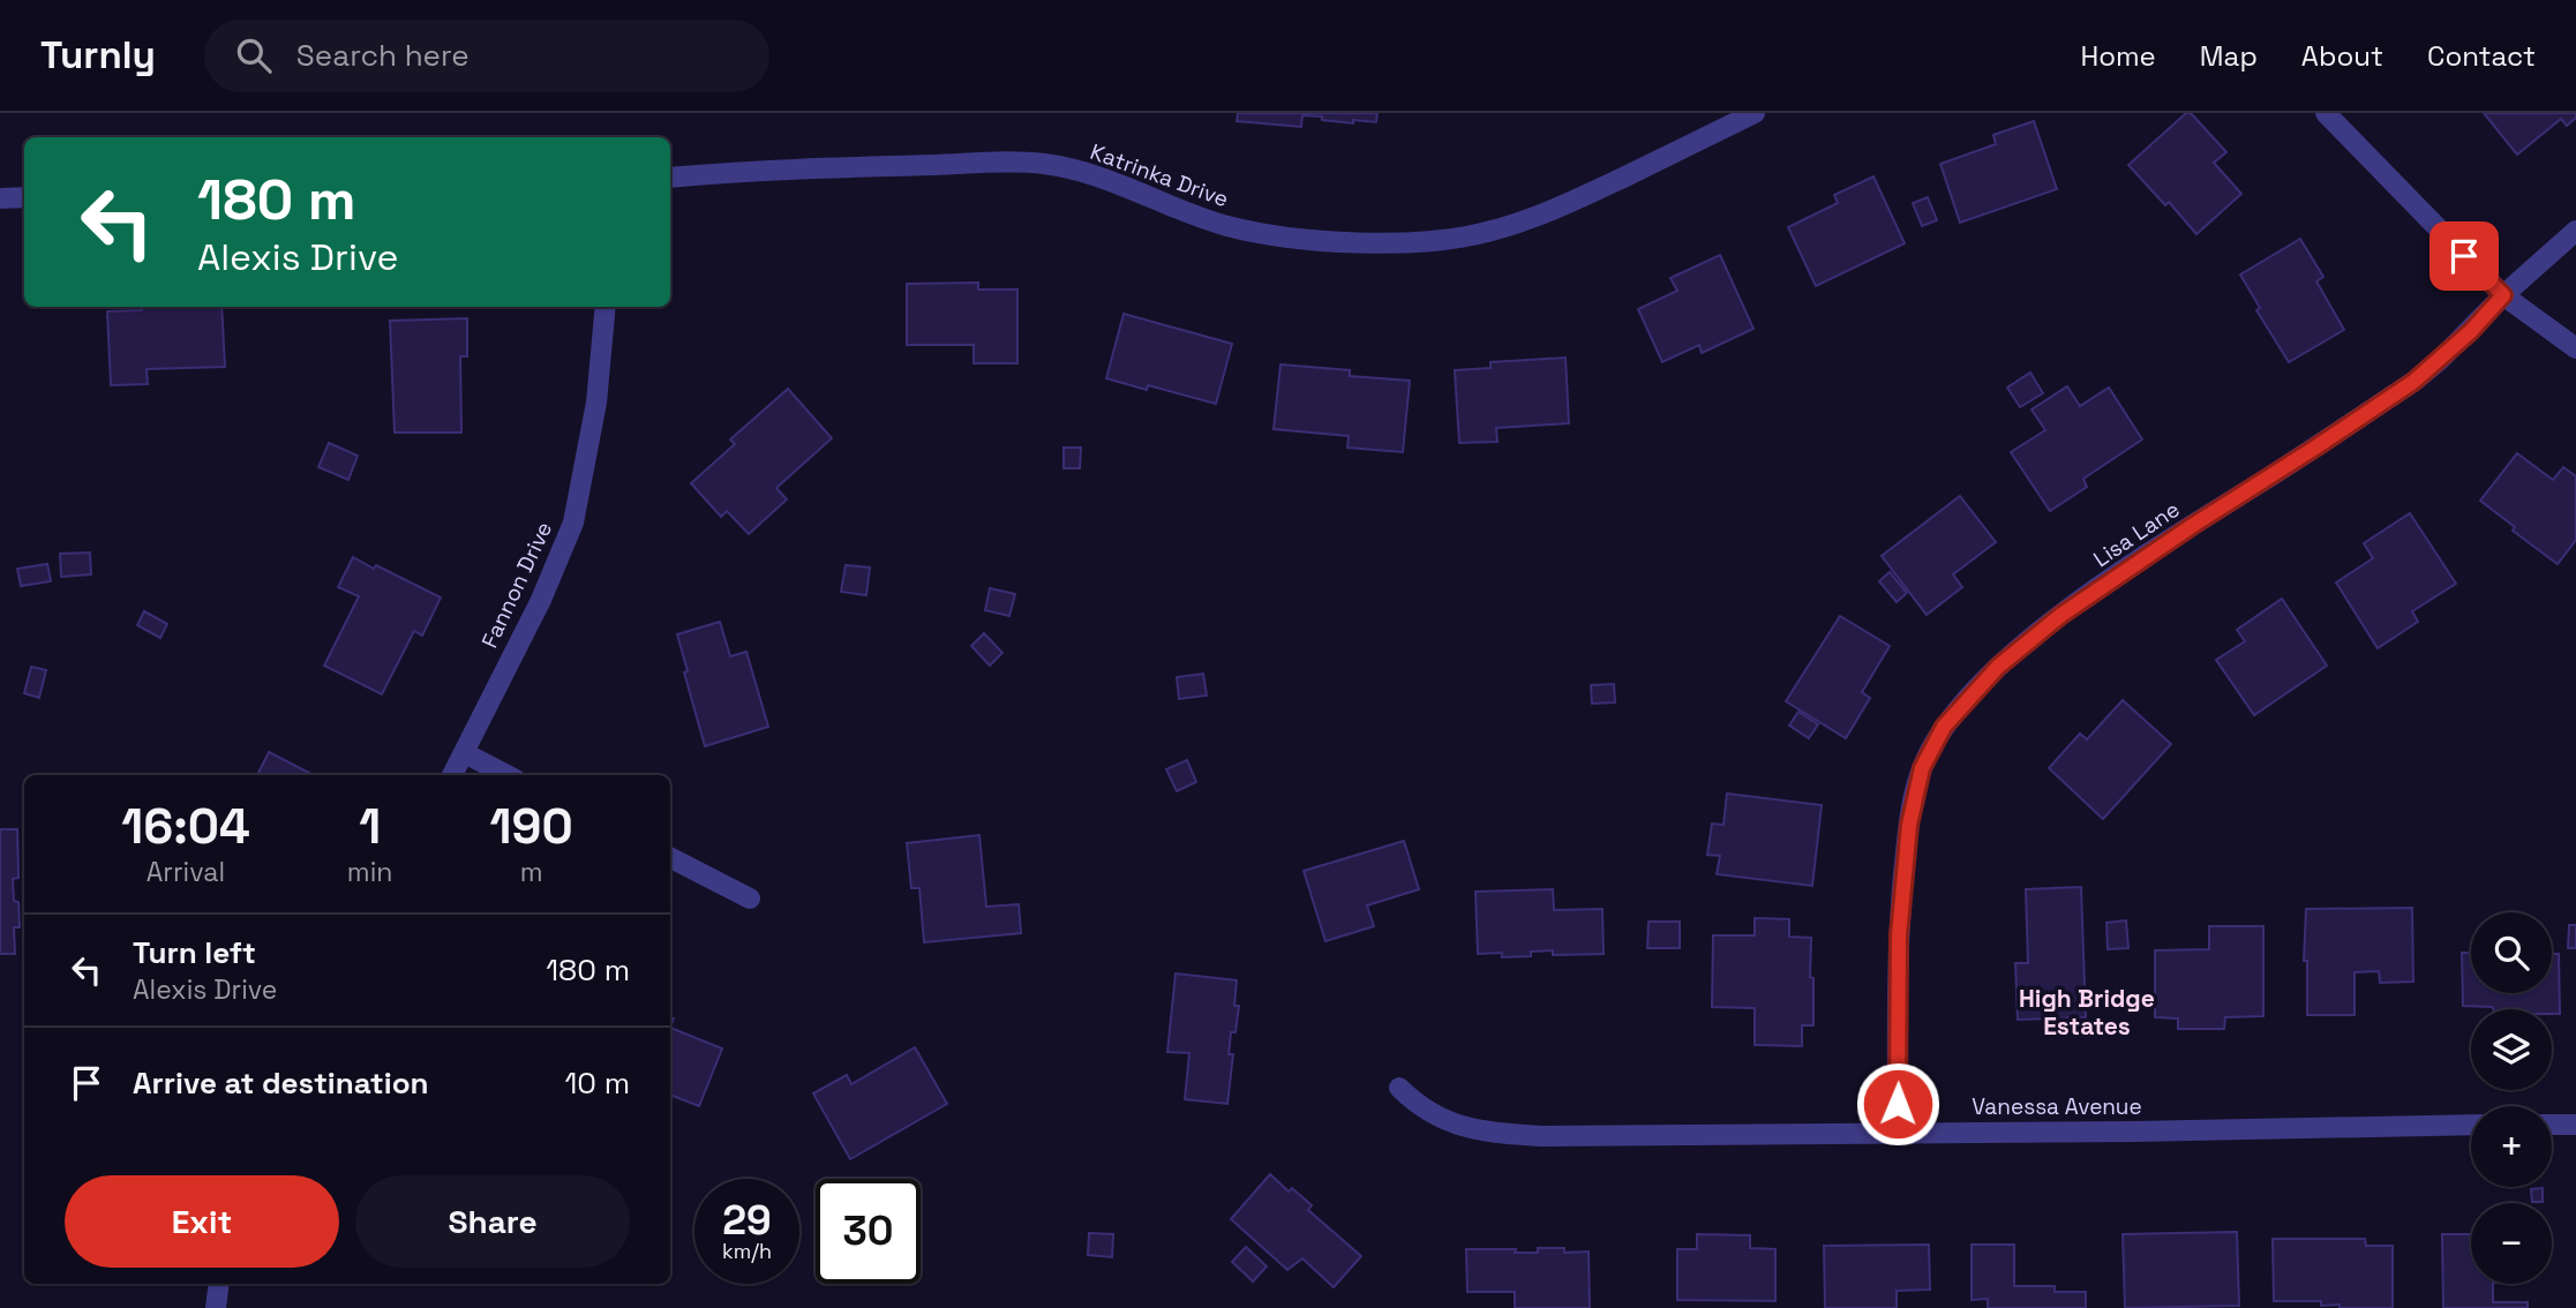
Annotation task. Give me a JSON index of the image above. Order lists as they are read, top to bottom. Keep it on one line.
{"streets":{"street":["Katrinka Drive","Lisa Lane","Fannon Drive","Vanessa Avenue"]},"crossings":[["Lisa Lane","Vanessa Avenue"]],"districts":["High Bridge Estates"],"page":{"header":"Turnly","search":"Search here","nav":["Home","Map","About","Contact"],"turn":["180 m","Alexis Drive"],"eta":["16:04","Arrival","1","min","190","m"],"map_buttons":["+","−"],"list":[{"name":"Turn left","note":"Alexis Drive","value":"180 m"},{"name":"Arrive at destination","value":"10 m"}],"buttons":["Exit","Share"],"speed":"29 km/h","limit":"30"}}
